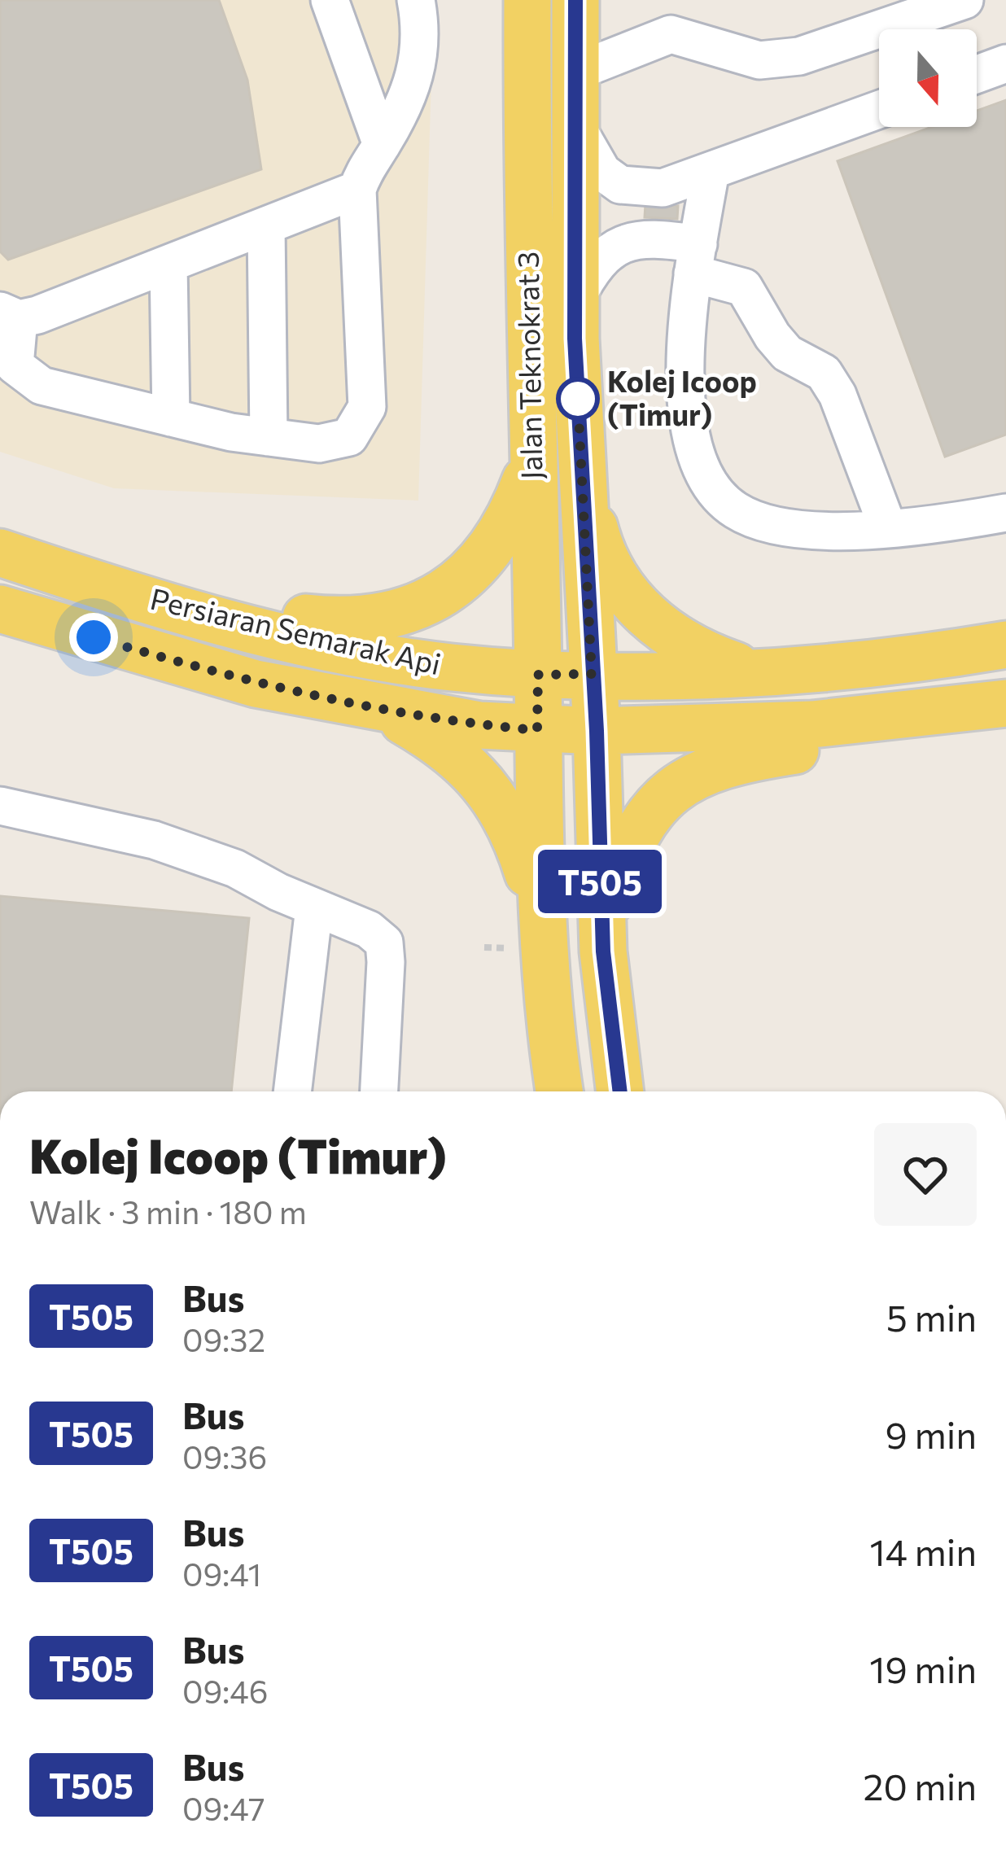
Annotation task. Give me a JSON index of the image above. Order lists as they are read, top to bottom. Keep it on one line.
{"streets":{"main road":["Jalan Teknokrat 3","Persiaran Semarak Api"]},"crossings":[["Jalan Teknokrat 3","Persiaran Semarak Api"]],"places":["Kolej Icoop (Timur)"],"lines":["bus line T505"],"north":"bottom","page":{"on_map":"T505","heading":["Kolej Icoop (Timur)","Walk · 3 min · 180 m"],"list":[{"mark":"T505","name":"Bus","note":"09:32","value":"5 min"},{"mark":"T505","name":"Bus","note":"09:36","value":"9 min"},{"mark":"T505","name":"Bus","note":"09:41","value":"14 min"},{"mark":"T505","name":"Bus","note":"09:46","value":"19 min"},{"mark":"T505","name":"Bus","note":"09:47","value":"20 min"}]}}
